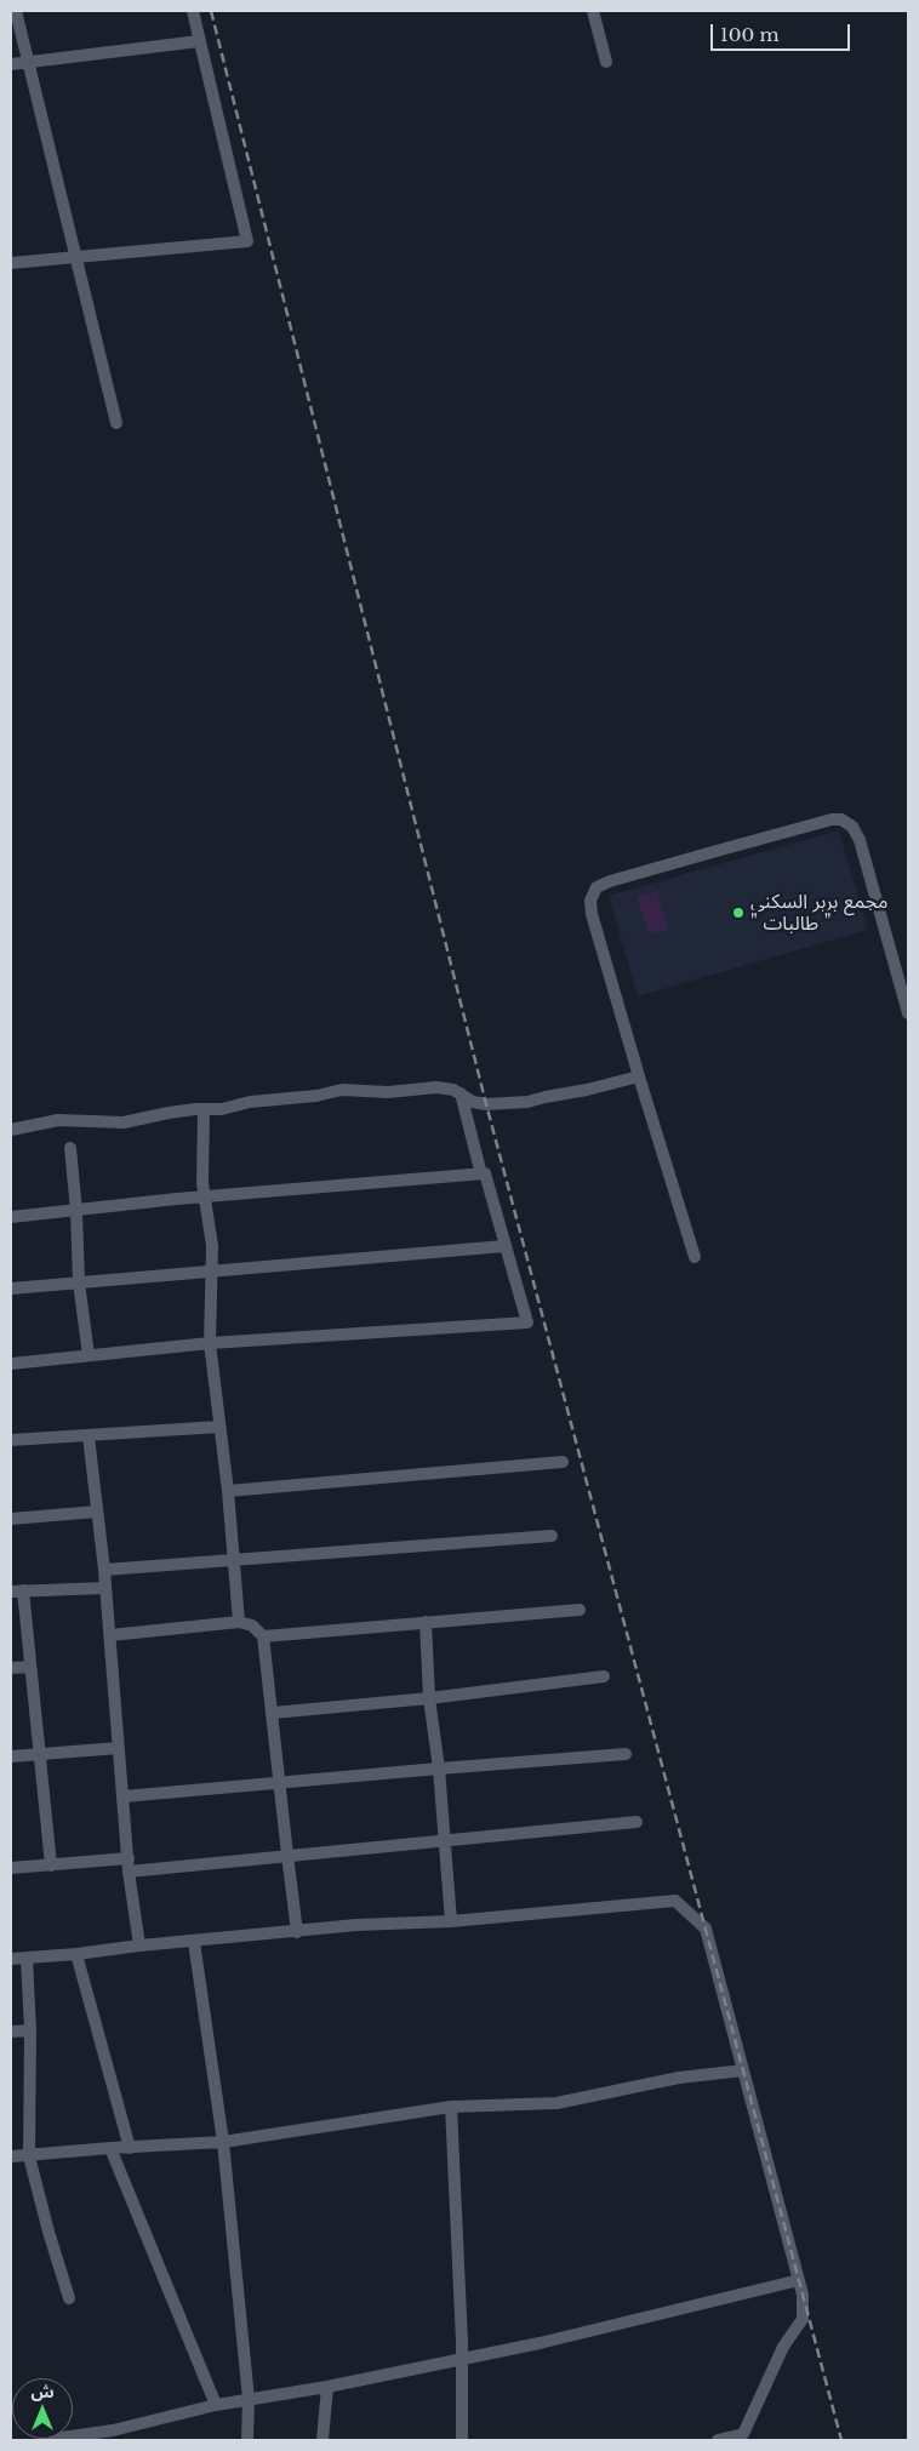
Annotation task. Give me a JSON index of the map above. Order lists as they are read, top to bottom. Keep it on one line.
{"places":["مجمع بربر السكني \" طالبات \""],"scale_bar":"100 m","north":"top"}
